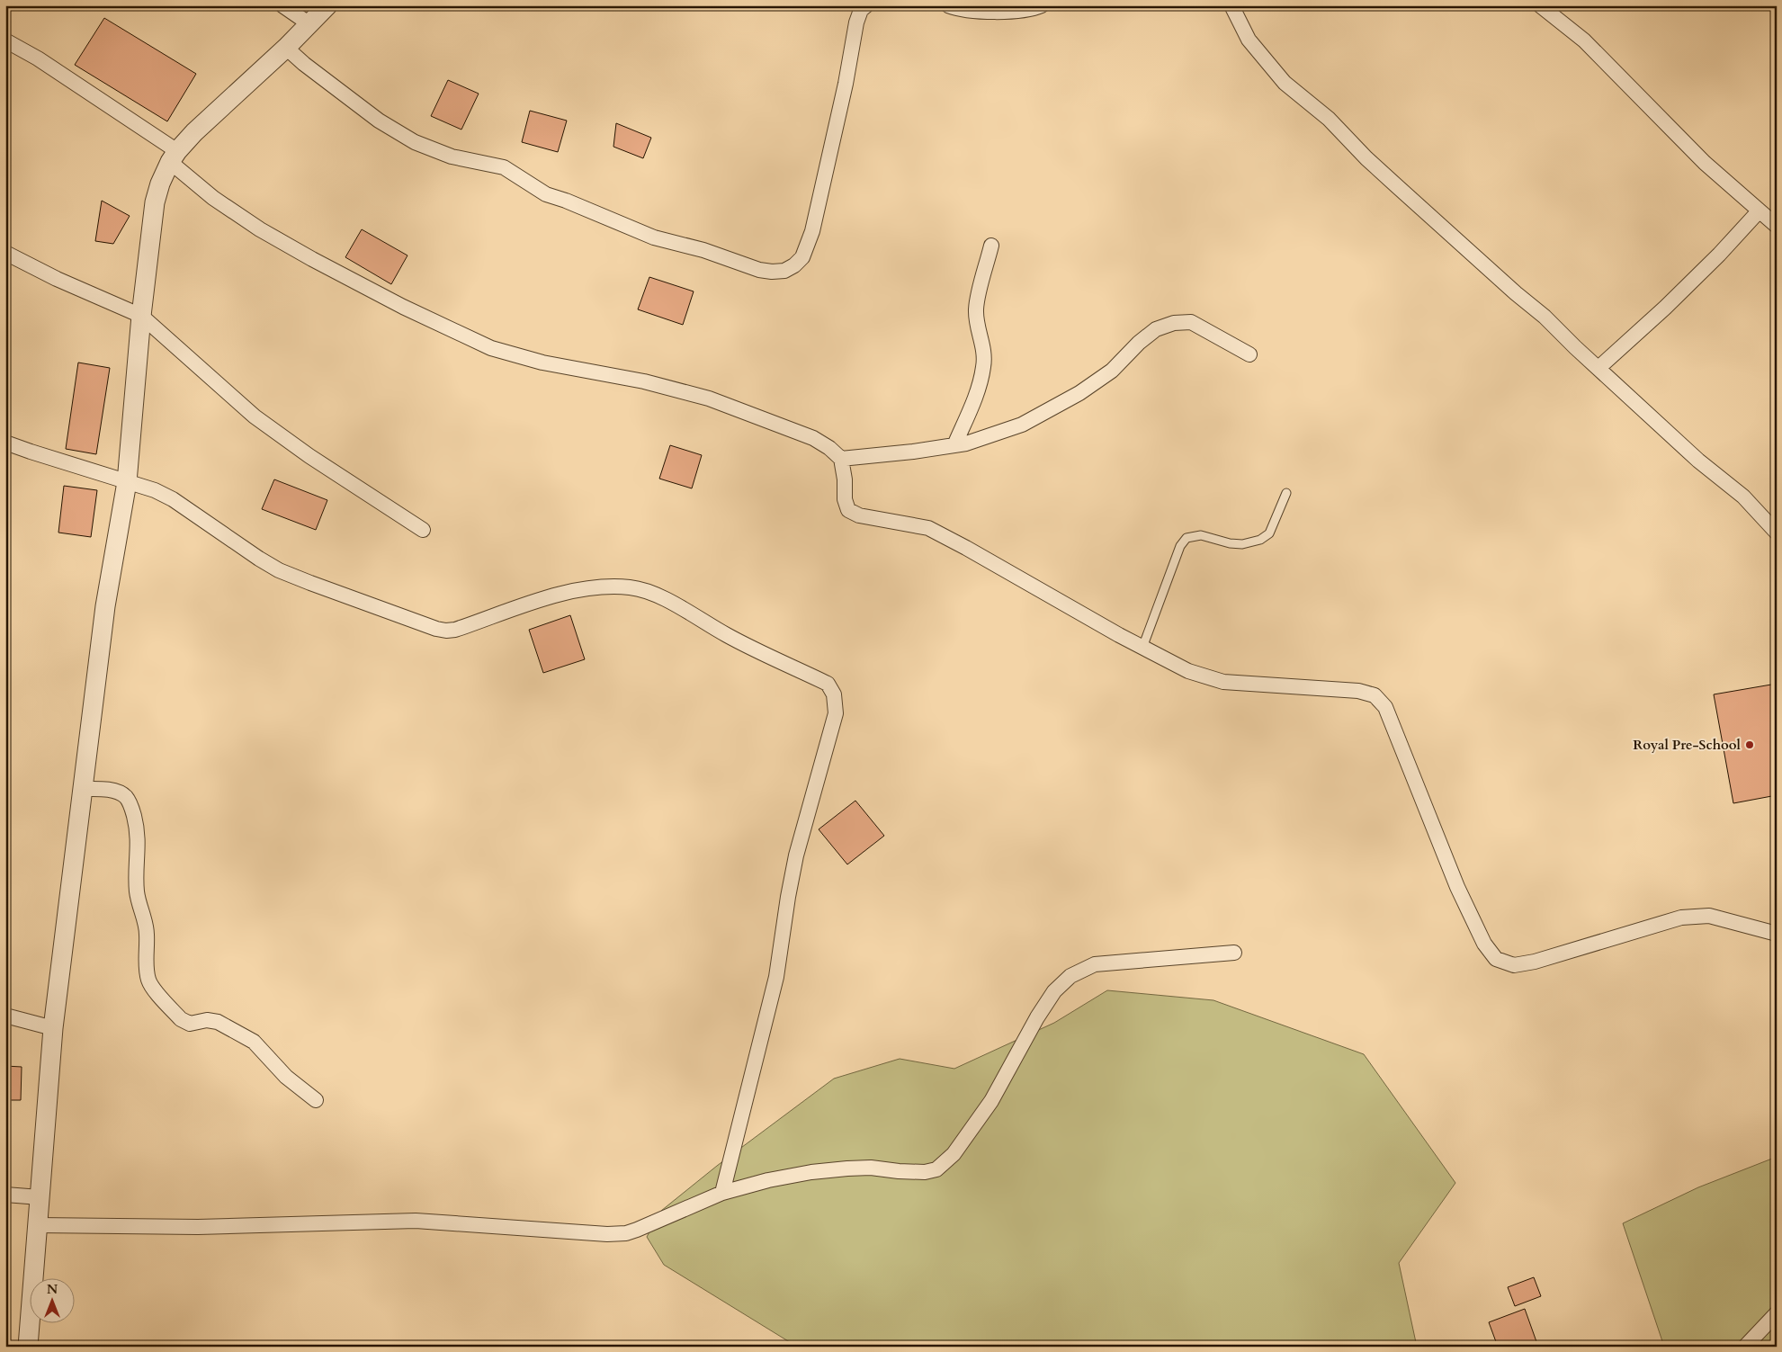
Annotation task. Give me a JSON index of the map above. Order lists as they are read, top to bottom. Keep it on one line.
{"places":["Royal Pre-School"],"north":"top"}
